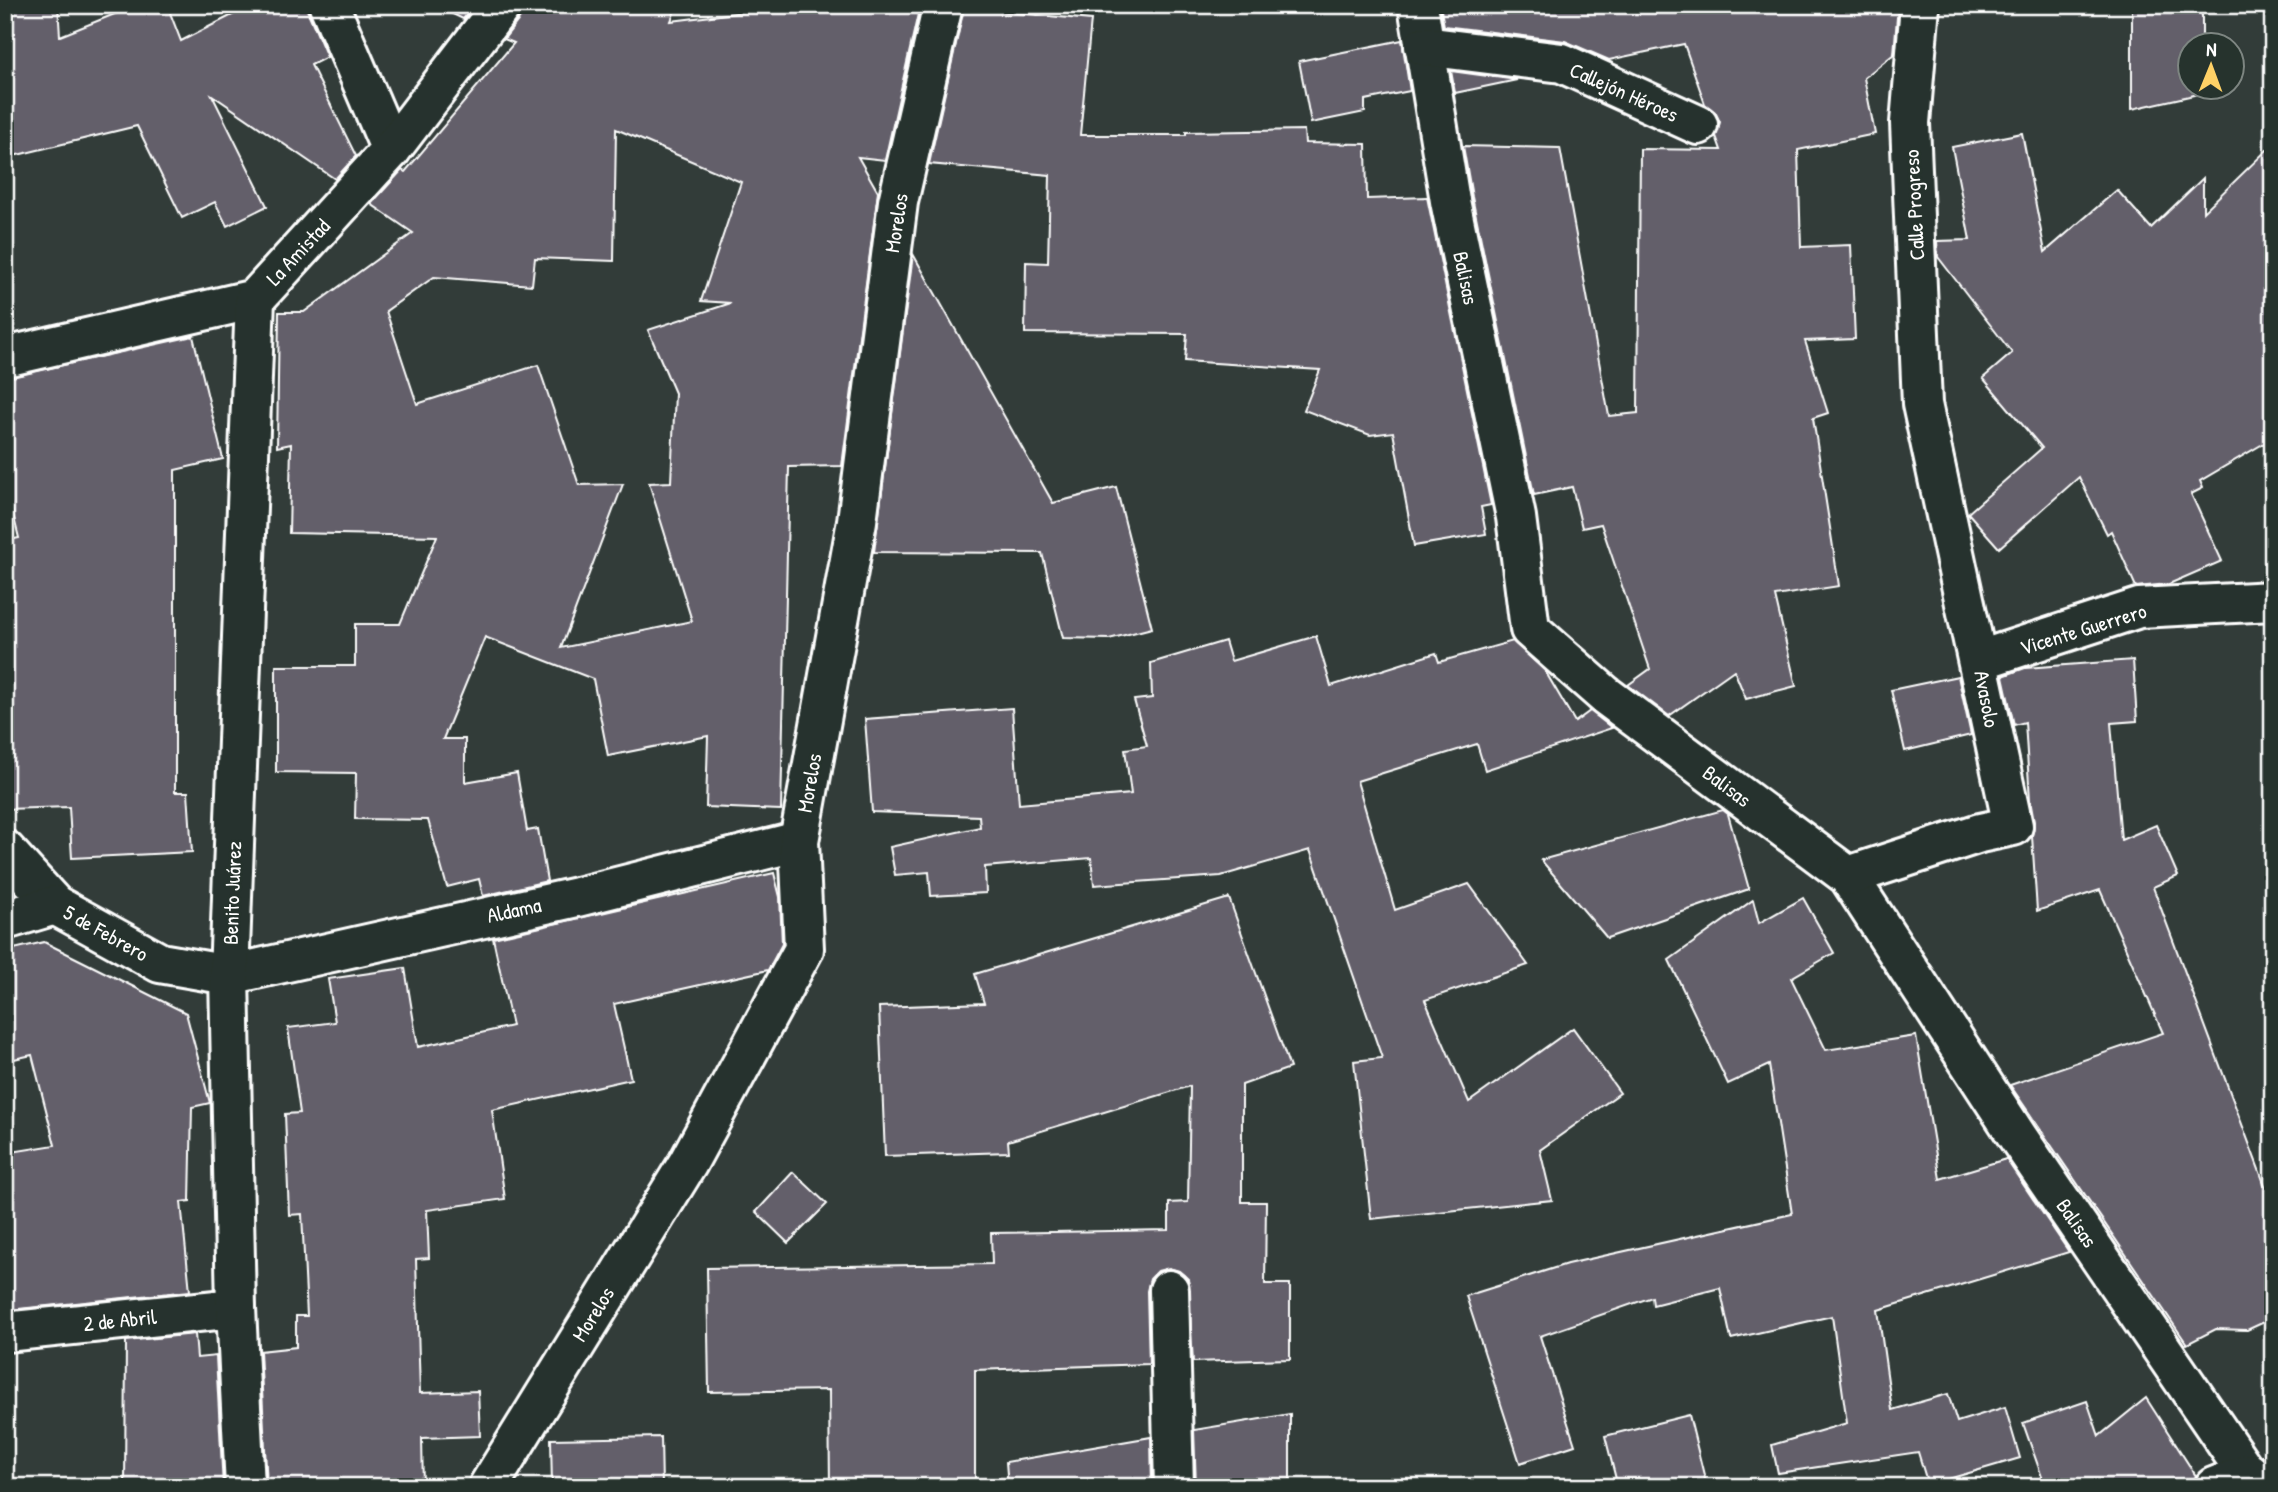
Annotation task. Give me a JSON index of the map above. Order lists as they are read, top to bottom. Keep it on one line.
{"streets":{"street":["Callejón Héroes","Calle Progreso","Morelos","La Amistad","Balisas","Vicente Guerrero","Avasolo","Benito Juárez","Aldama","5 de Febrero","2 de Abril"]},"crossings":[["Callejón Héroes","Balisas"],["Calle Progreso","Avasolo"],["Morelos","Aldama"],["La Amistad","Benito Juárez"],["Balisas","Avasolo"],["Vicente Guerrero","Avasolo"],["Benito Juárez","Aldama"],["Benito Juárez","5 de Febrero"],["Benito Juárez","2 de Abril"],["Aldama","5 de Febrero"]],"north":"top"}
